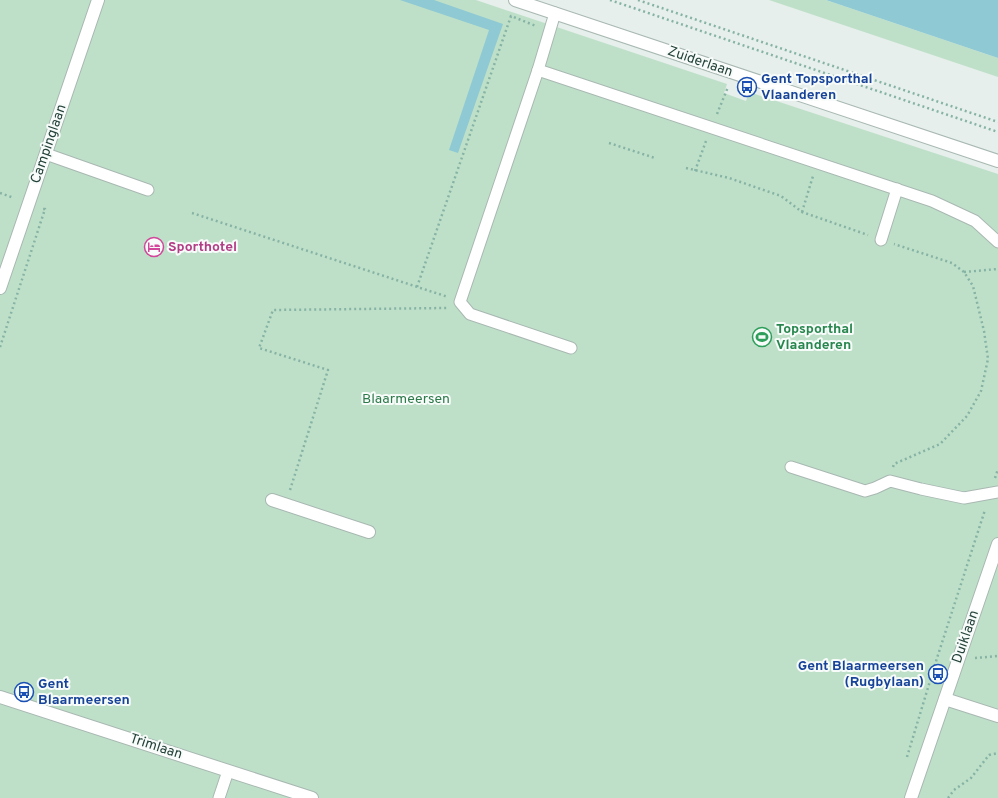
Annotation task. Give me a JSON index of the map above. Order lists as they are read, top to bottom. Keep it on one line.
{"streets":{"street":["Zuiderlaan","Campinglaan","Duiklaan","Trimlaan"]},"parks":["Blaarmeersen"],"places":{"bus stop":["Gent Topsporthal Vlaanderen","Gent Blaarmeersen (Rugbylaan)","Gent Blaarmeersen"],"hotel":["Sporthotel"],"sports":["Topsporthal Vlaanderen"]}}
